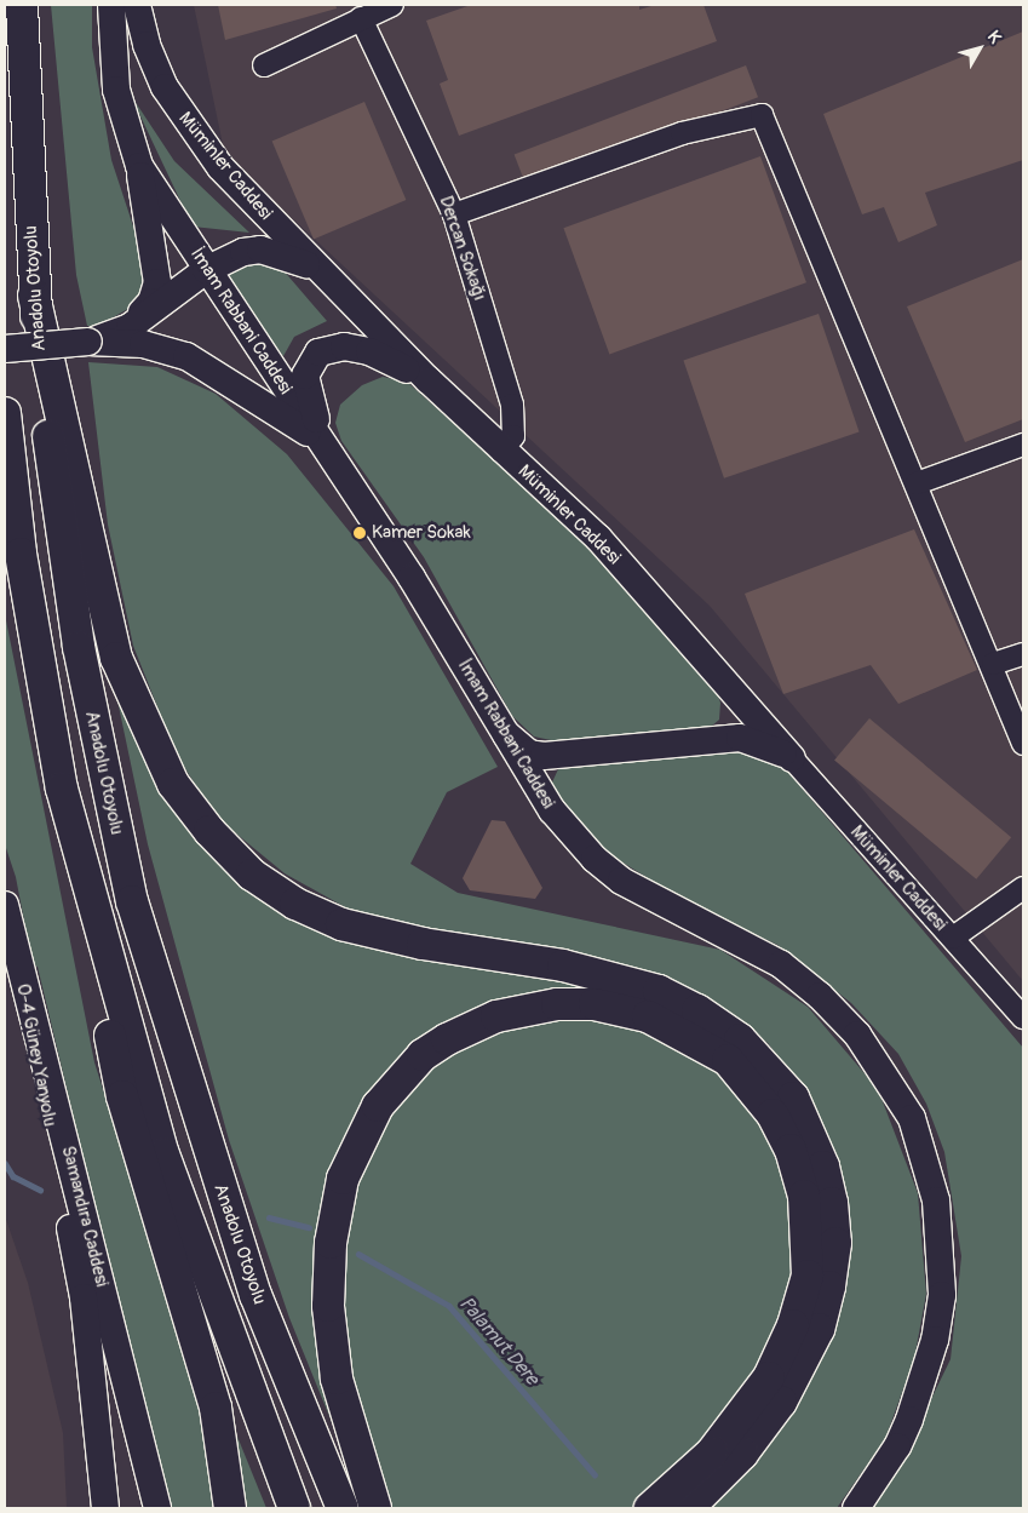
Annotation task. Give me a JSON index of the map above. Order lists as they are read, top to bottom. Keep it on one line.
{"streets":{"highway":["Anadolu Otoyolu"],"main road":["Müminler Caddesi","İmam Rabbani Caddesi","O-4 Güney Yanyolu","Samandıra Caddesi"],"street":["Dercan Sokağı"]},"crossings":[["Müminler Caddesi","Dercan Sokağı"],["O-4 Güney Yanyolu","Samandıra Caddesi"]],"water":["Palamut Dere"],"places":["Kamer Sokak"],"north":"top right"}
